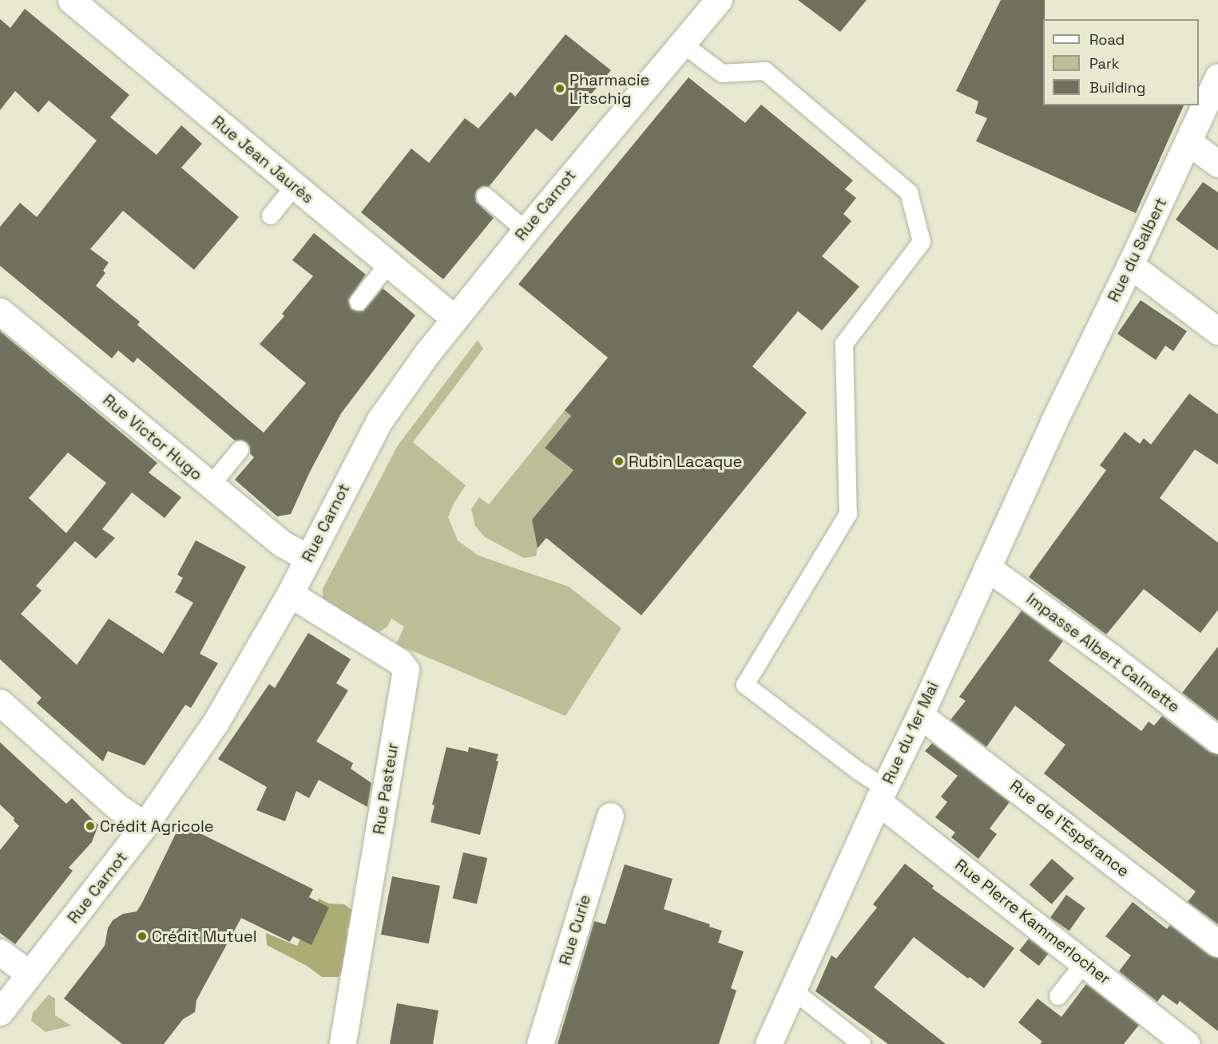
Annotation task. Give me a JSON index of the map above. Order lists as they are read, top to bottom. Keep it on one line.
{"streets":{"street":["Rue Jean Jaurès","Rue Carnot","Rue du Salbert","Rue Victor Hugo","Impasse Albert Calmette","Rue du 1er Mai","Rue Pasteur","Rue de l'Espérance","Rue PIerre Kammerlocher","Rue Curie"]},"crossings":[["Rue Jean Jaurès","Rue Carnot"],["Rue Carnot","Rue Victor Hugo"],["Rue Carnot","Rue Pasteur"],["Rue du Salbert","Rue du 1er Mai"],["Impasse Albert Calmette","Rue du 1er Mai"],["Rue du 1er Mai","Rue de l'Espérance"],["Rue du 1er Mai","Rue PIerre Kammerlocher"]],"places":["Pharmacie Litschig","Rubin Lacaque","Crédit Agricole","Crédit Mutuel"],"legend":["Road","Park","Building"]}
